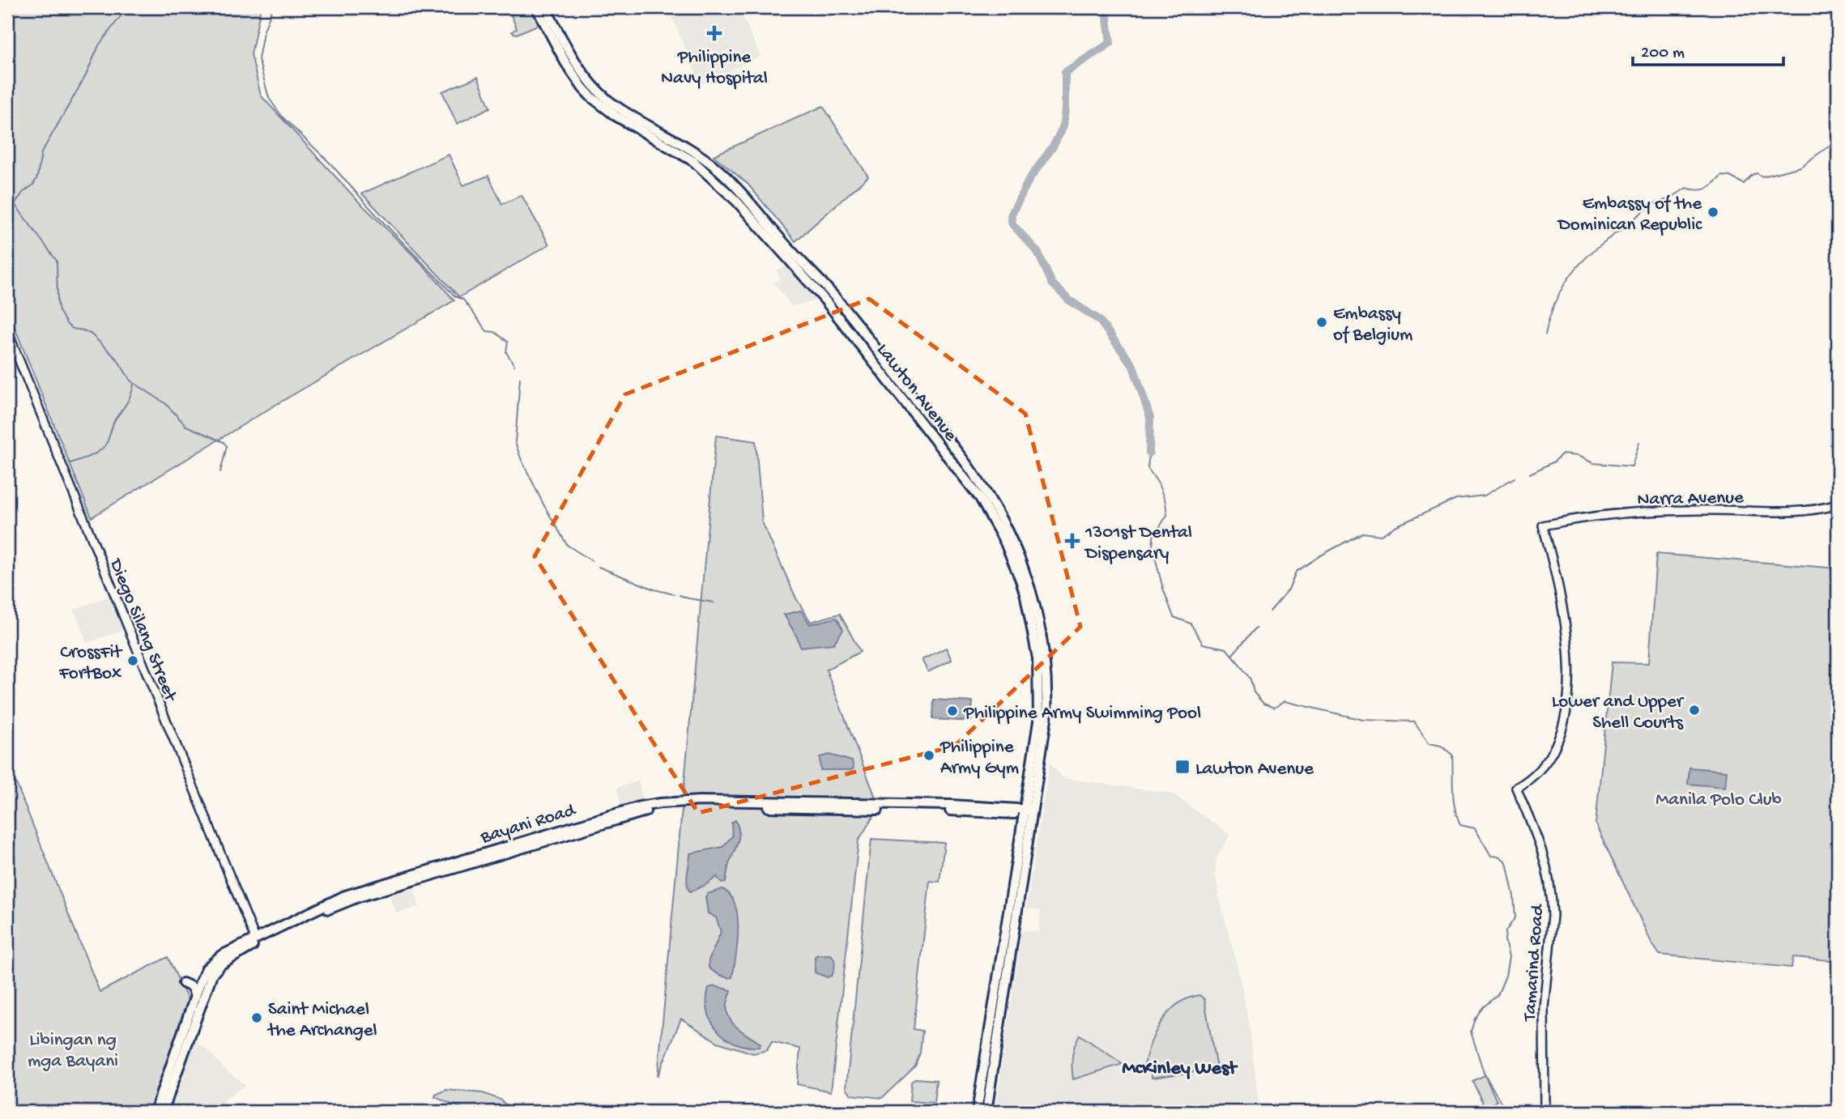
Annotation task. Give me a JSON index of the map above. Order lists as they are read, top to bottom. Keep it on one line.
{"streets":{"main road":["Lawton Avenue","Bayani Road"],"street":["Narra Avenue","Diego Silang Street","Tamarind Road"]},"crossings":[["Lawton Avenue","Bayani Road"],["Narra Avenue","Tamarind Road"],["Diego Silang Street","Bayani Road"]],"districts":["McKinley West"],"parks":["Manila Polo Club","Libingan ng mga Bayani"],"places":{"health":["Philippine Navy Hospital","1301st Dental Dispensary"],"other":["Embassy of the Dominican Republic","Embassy of Belgium","CrossFit FortBox","Lower and Upper Shell Courts","Philippine Army Swimming Pool","Philippine Army Gym","Saint Michael the Archangel"],"transit":["Lawton Avenue"]},"scale_bar":"200 m"}
